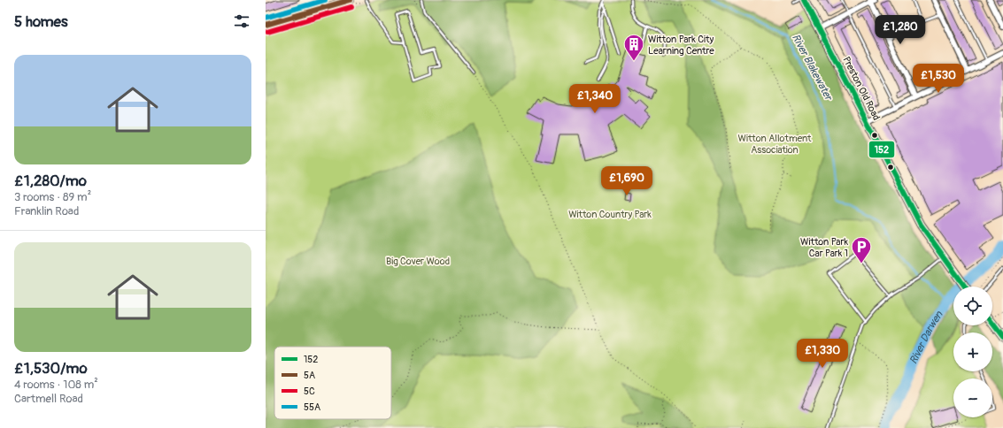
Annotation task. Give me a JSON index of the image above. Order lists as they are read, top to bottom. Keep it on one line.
{"streets":{"main road":["Preston Old Road"]},"water":["River Blakewater","River Darwen"],"parks":["Witton Allotment Association","Witton Country Park","Big Cover Wood"],"places":{"building":["Witton Park City Learning Centre"],"parking":["Witton Park Car Park 1"]},"lines":["transit line 152","transit line 5A","transit line 55A","transit line 5C"],"legend":["152","5A","5C","55A"],"page":{"heading":"5 homes","price":["£1,280","£1,530","£1,340","£1,690","£1,330"],"list":[{"name":"£1,280/mo","note":"3 rooms · 89 m² · Franklin Road"},{"name":"£1,530/mo","note":"4 rooms · 108 m² · Cartmell Road"}],"map_buttons":["+","−"]}}
